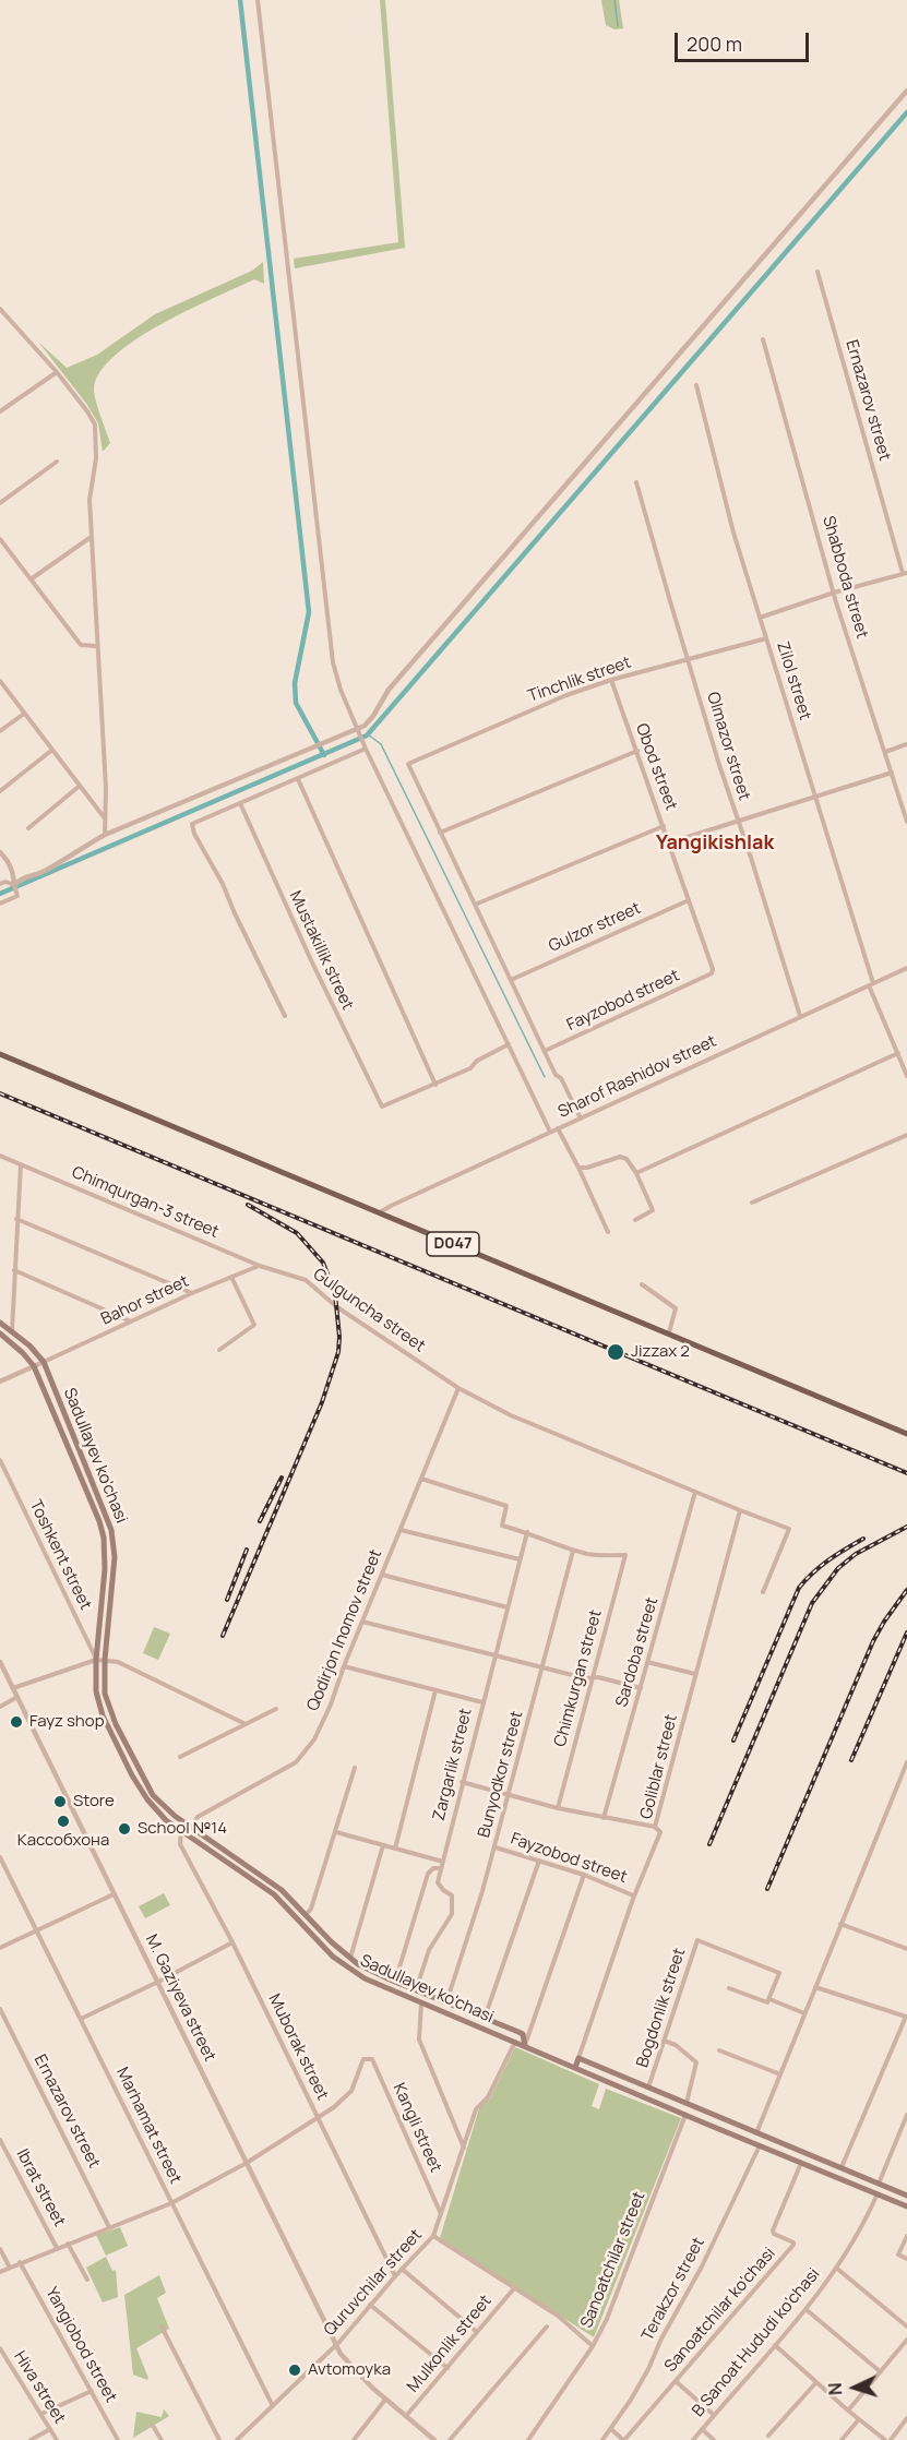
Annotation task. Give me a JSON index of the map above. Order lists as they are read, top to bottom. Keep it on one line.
{"streets":{"main road":["D047","Sadullayev ko'chasi"],"street":["Ernazarov street","Shabboda street","Tinchlik street","Zilol street","Olmazor street","Obod street","Gulzor street","Mustakillik street","Fayzobod street","Sharof Rashidov street","Chimqurgan-3 street","Bahor street","Gulguncha street","Toshkent street","Qodirjon Inomov street","Sardoba street","Chimkurgan street","Zargarlik street","Goliblar street","Bunyodkor street","M. Gaziyeva street","Bogdonlik street","Muborak street","Marhamat street","Kangli street","Ibrat street","Sanoatchilar street","Quruvchilar street","Terakzor street","Sanoatchilar ko'chasi","B Sanoat Hududi ko'chasi","Mulkonlik street","Yangiobod street","Hiva street"]},"crossings":[["Tinchlik street","Zilol street"],["Tinchlik street","Olmazor street"],["Tinchlik street","Obod street"],["Zilol street","Sharof Rashidov street"],["Olmazor street","Sharof Rashidov street"],["Obod street","Gulzor street"],["Obod street","Fayzobod street"],["Fayzobod street","Goliblar street"],["Fayzobod street","Bunyodkor street"],["Sharof Rashidov street","D047"],["Chimqurgan-3 street","Bahor street"],["Chimqurgan-3 street","Gulguncha street"],["Bahor street","Gulguncha street"],["Bahor street","Sadullayev ko'chasi"],["Gulguncha street","Qodirjon Inomov street"],["Gulguncha street","Sardoba street"],["Gulguncha street","Goliblar street"],["Sadullayev ko'chasi","Toshkent street"],["Sadullayev ko'chasi","Qodirjon Inomov street"],["Sadullayev ko'chasi","Bunyodkor street"],["Sadullayev ko'chasi","Muborak street"],["Sadullayev ko'chasi","Sanoatchilar street"],["Sadullayev ko'chasi","Quruvchilar street"],["Chimkurgan street","Bunyodkor street"],["M. Gaziyeva street","Quruvchilar street"],["Muborak street","Kangli street"],["Muborak street","Quruvchilar street"],["Marhamat street","Quruvchilar street"],["Kangli street","Quruvchilar street"]],"districts":["Yangikishlak"],"places":["Jizzax 2","Fayz shop","Store","Кассобхона","School №14","Avtomoyka"],"scale_bar":"200 m","north":"left"}
